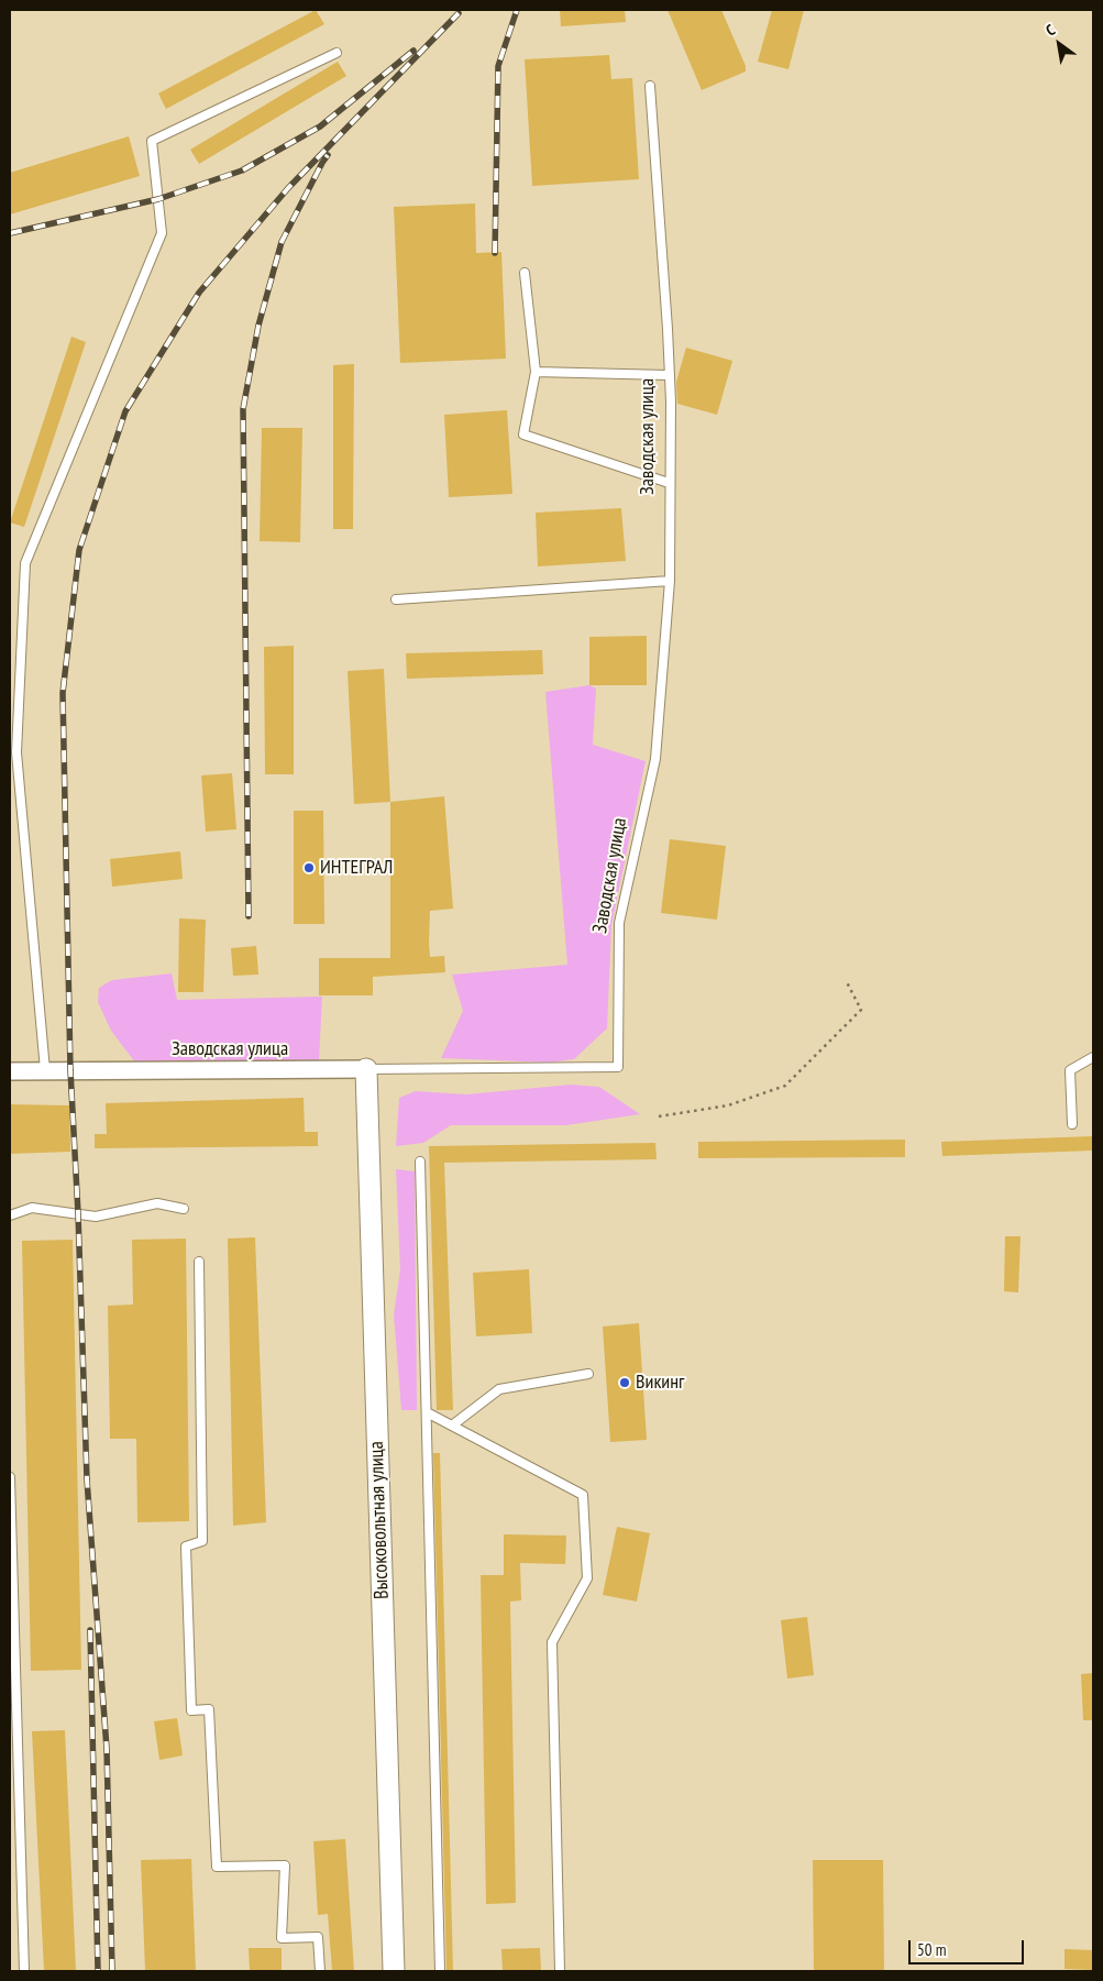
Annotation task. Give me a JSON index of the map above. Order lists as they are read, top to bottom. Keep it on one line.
{"streets":{"street":["Заводская улица","Высоковольтная улица"]},"crossings":[["Заводская улица","Высоковольтная улица"]],"places":["ИНТЕГРАЛ","Викинг"],"scale_bar":"50 m","north":"top left"}
